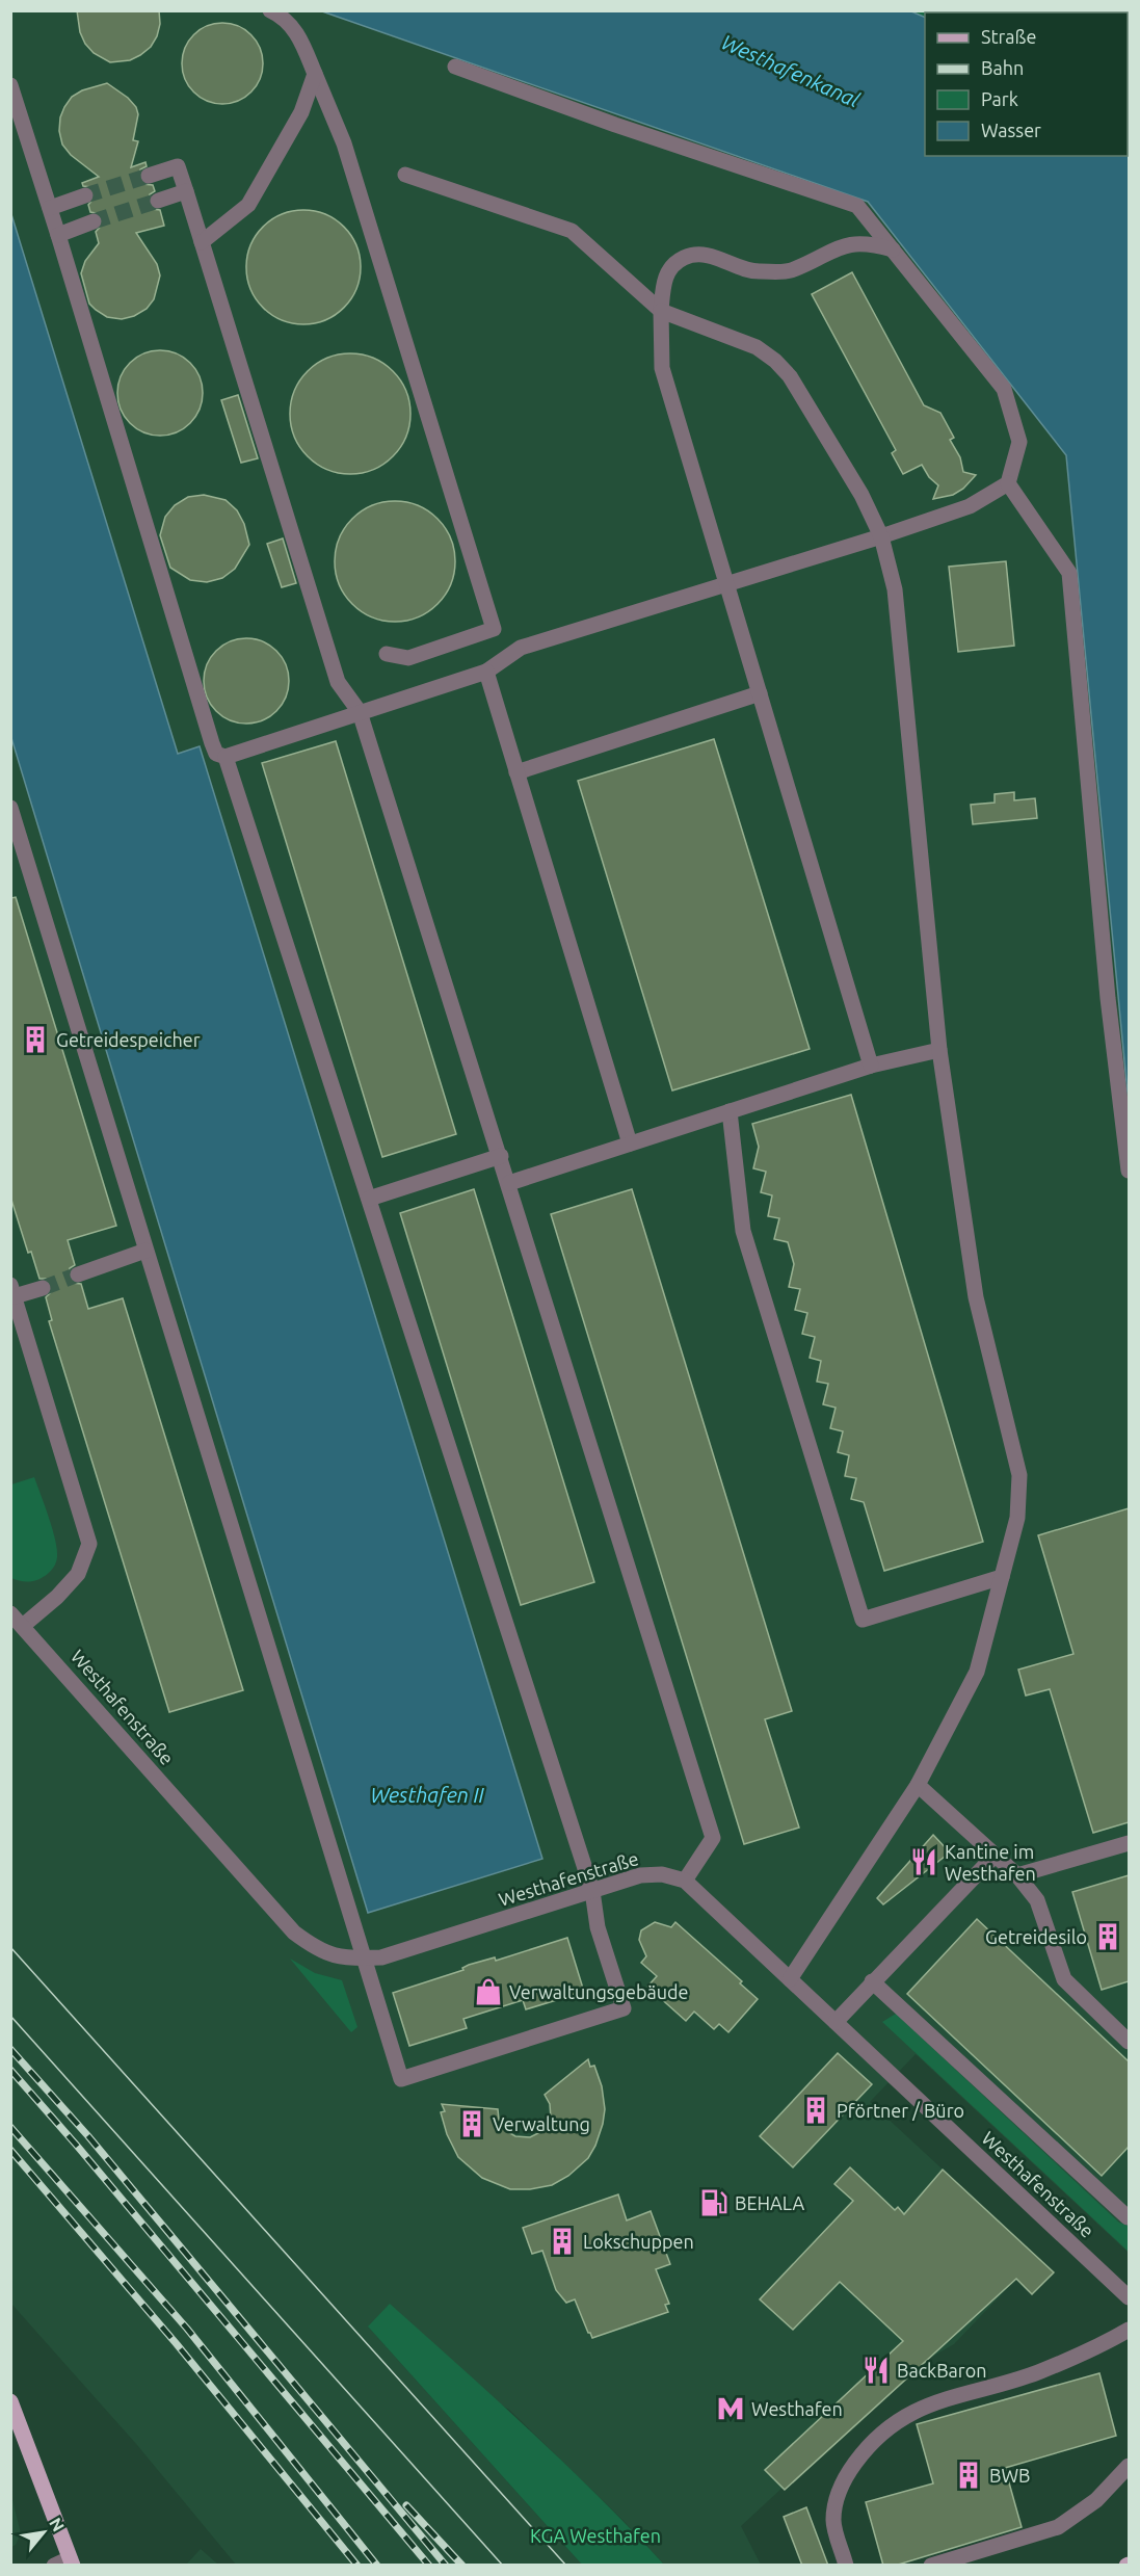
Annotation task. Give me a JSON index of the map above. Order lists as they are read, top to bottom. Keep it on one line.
{"streets":{"street":["Westhafenstraße"]},"water":["Westhafenkanal","Westhafen II"],"parks":["KGA Westhafen"],"places":{"building":["Getreidespeicher","Getreidesilo","Pförtner / Büro","Verwaltung","Lokschuppen","BWB"],"restaurant":["Kantine im Westhafen","BackBaron"],"shop":["Verwaltungsgebäude"],"fuel station":["BEHALA"],"metro station":["Westhafen"]},"legend":["Straße","Bahn","Park","Wasser"],"north":"top right"}
